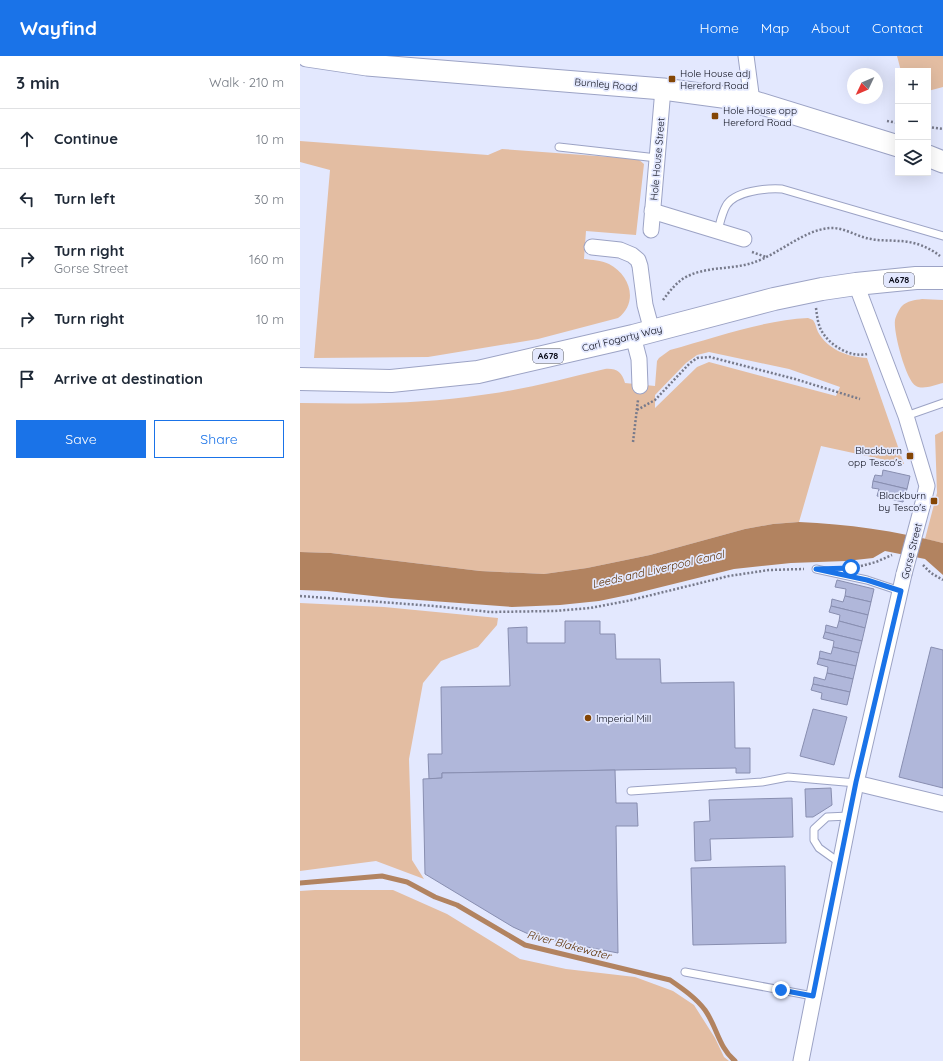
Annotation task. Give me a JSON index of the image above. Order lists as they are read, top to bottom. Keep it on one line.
{"streets":{"highway":["A678","Carl Fogarty Way"],"street":["Burnley Road","Hole House Street","Gorse Street"]},"crossings":[["Burnley Road","Hole House Street"],["Carl Fogarty Way","Gorse Street"]],"water":["Leeds and Liverpool Canal","River Blakewater"],"places":{"transit":["Hole House adj Hereford Road","Hole House opp Hereford Road","Blackburn opp Tesco's","Blackburn by Tesco's"],"other":["Imperial Mill"]},"north":"bottom left","page":{"header":"Wayfind","nav":["Home","Map","About","Contact"],"heading":["3 min","Walk · 210 m"],"map_buttons":["+","−"],"list":[["Continue","10 m"],["Turn left","30 m"],["Turn right","Gorse Street","160 m"],["Turn right","10 m"],"Arrive at destination"],"buttons":["Save","Share"]}}
